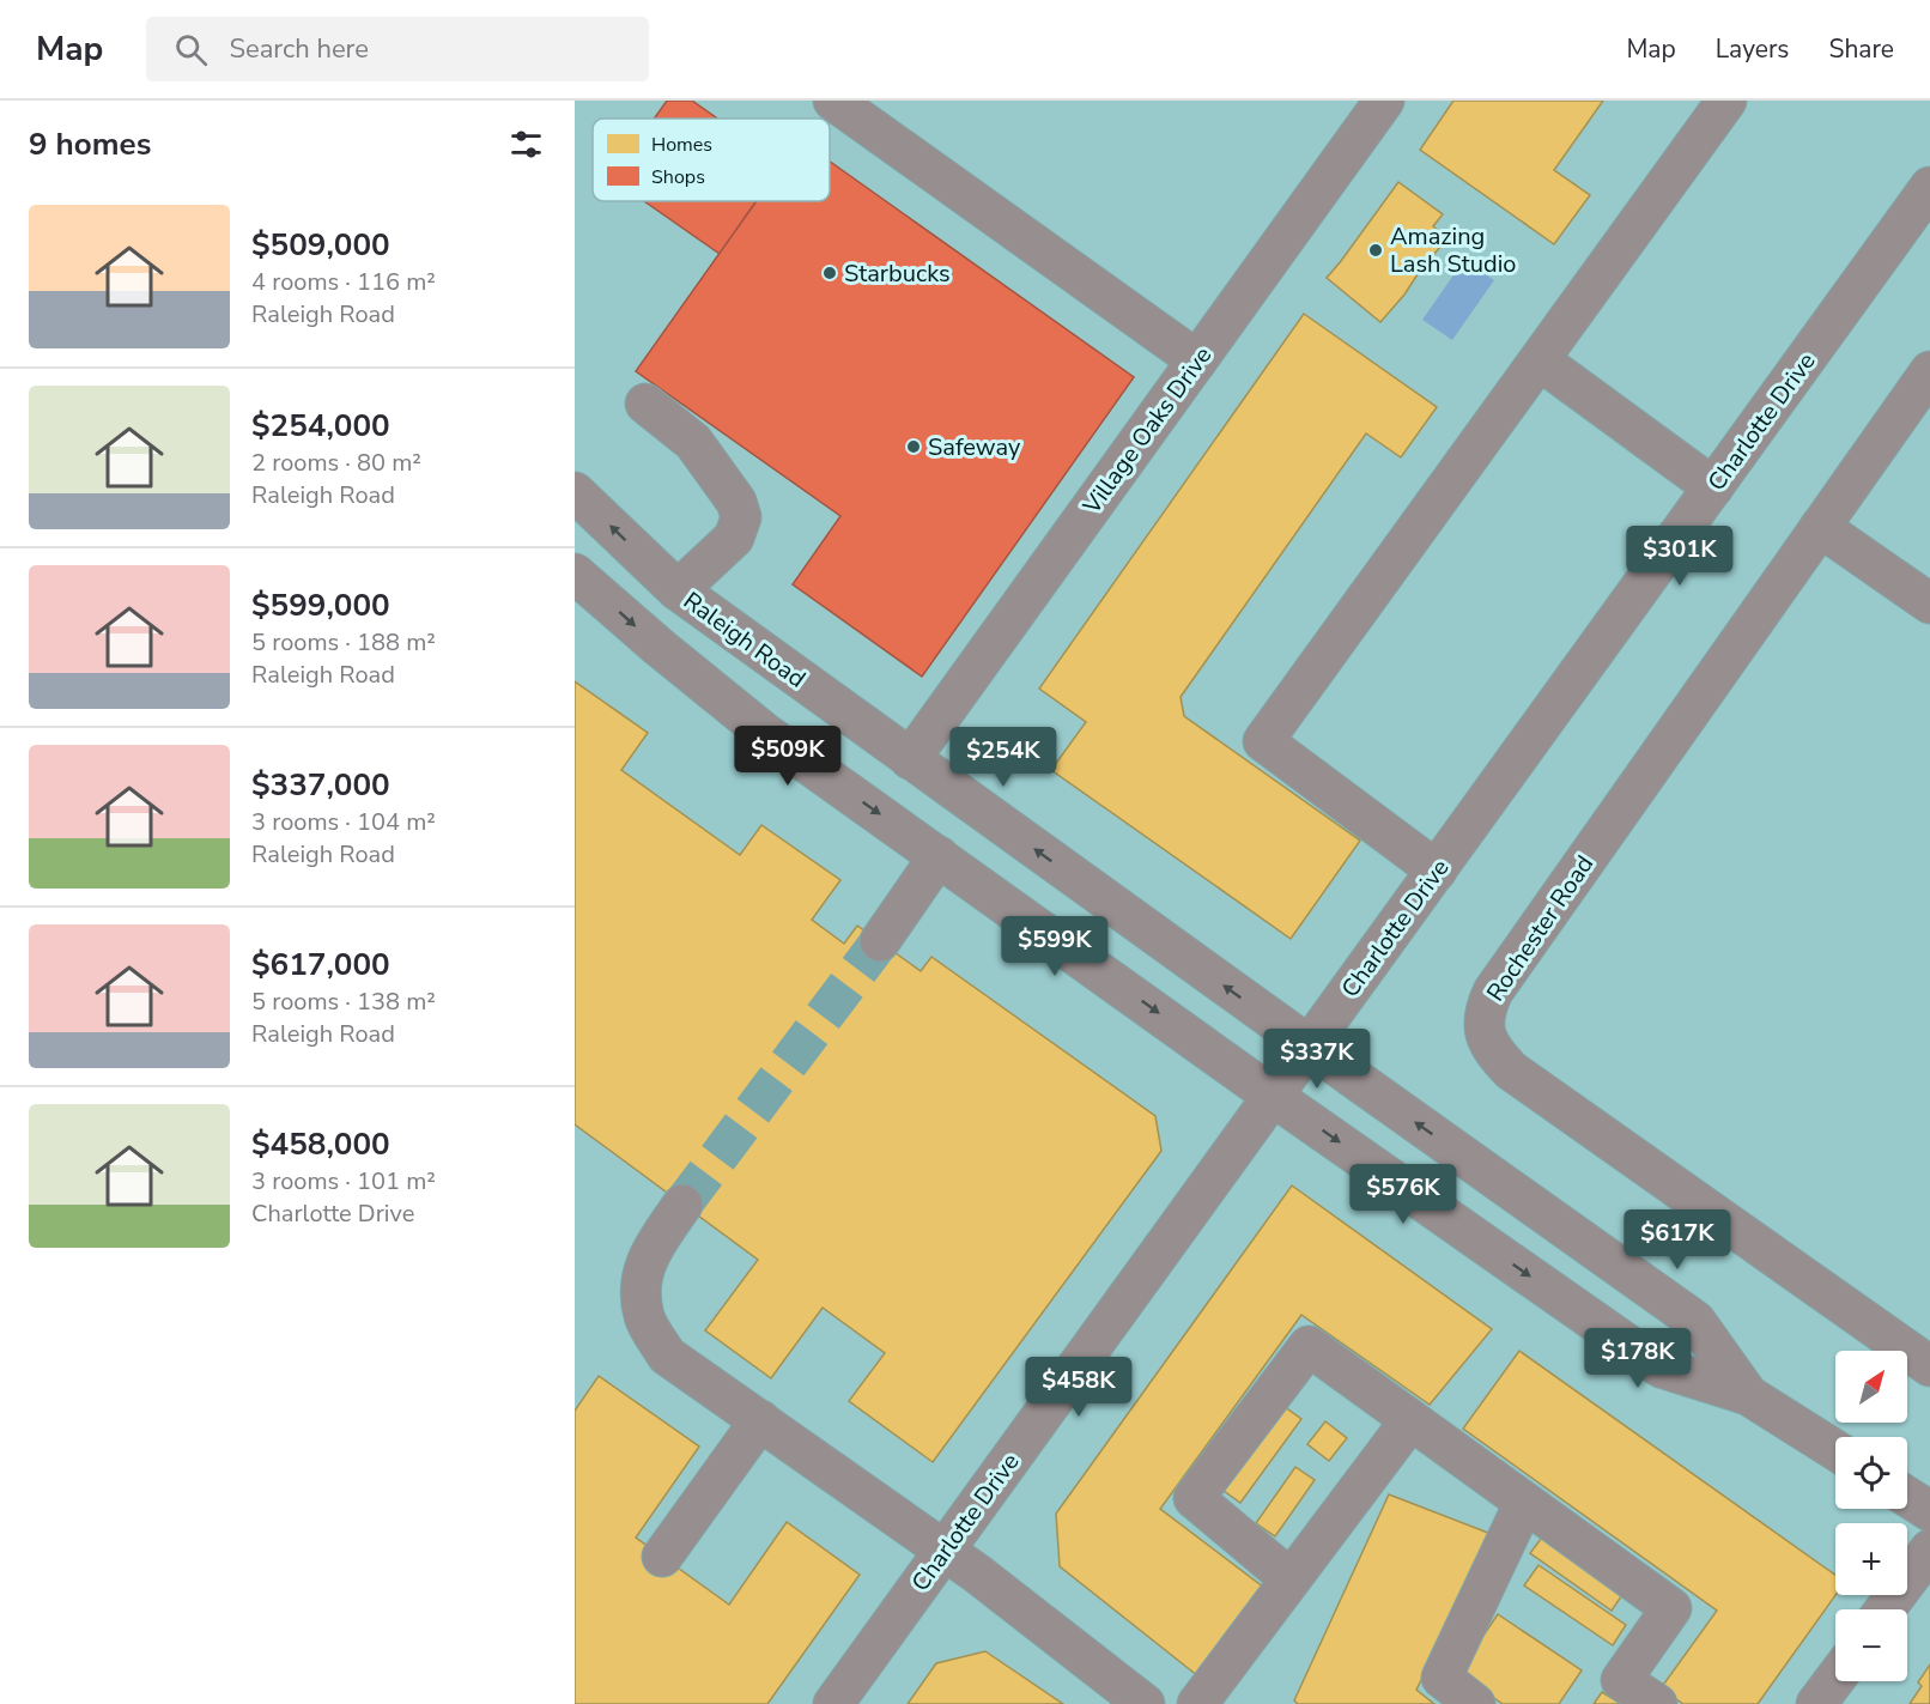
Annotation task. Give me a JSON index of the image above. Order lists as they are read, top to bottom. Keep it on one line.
{"streets":{"street":["Charlotte Drive","Village Oaks Drive","Raleigh Road","Rochester Road"]},"crossings":[["Charlotte Drive","Raleigh Road"],["Village Oaks Drive","Raleigh Road"]],"places":["Amazing Lash Studio","Starbucks","Safeway"],"legend":["Homes","Shops"],"north":"top right","page":{"header":"Map","search":"Search here","nav":["Map","Layers","Share"],"heading":"9 homes","list":[{"name":"$509,000","note":"4 rooms · 116 m² · Raleigh Road"},{"name":"$254,000","note":"2 rooms · 80 m² · Raleigh Road"},{"name":"$599,000","note":"5 rooms · 188 m² · Raleigh Road"},{"name":"$337,000","note":"3 rooms · 104 m² · Raleigh Road"},{"name":"$617,000","note":"5 rooms · 138 m² · Raleigh Road"},{"name":"$458,000","note":"3 rooms · 101 m² · Charlotte Drive"}],"price":["$301K","$509K","$254K","$599K","$337K","$576K","$617K","$178K","$458K"],"map_buttons":["+","−"]}}
